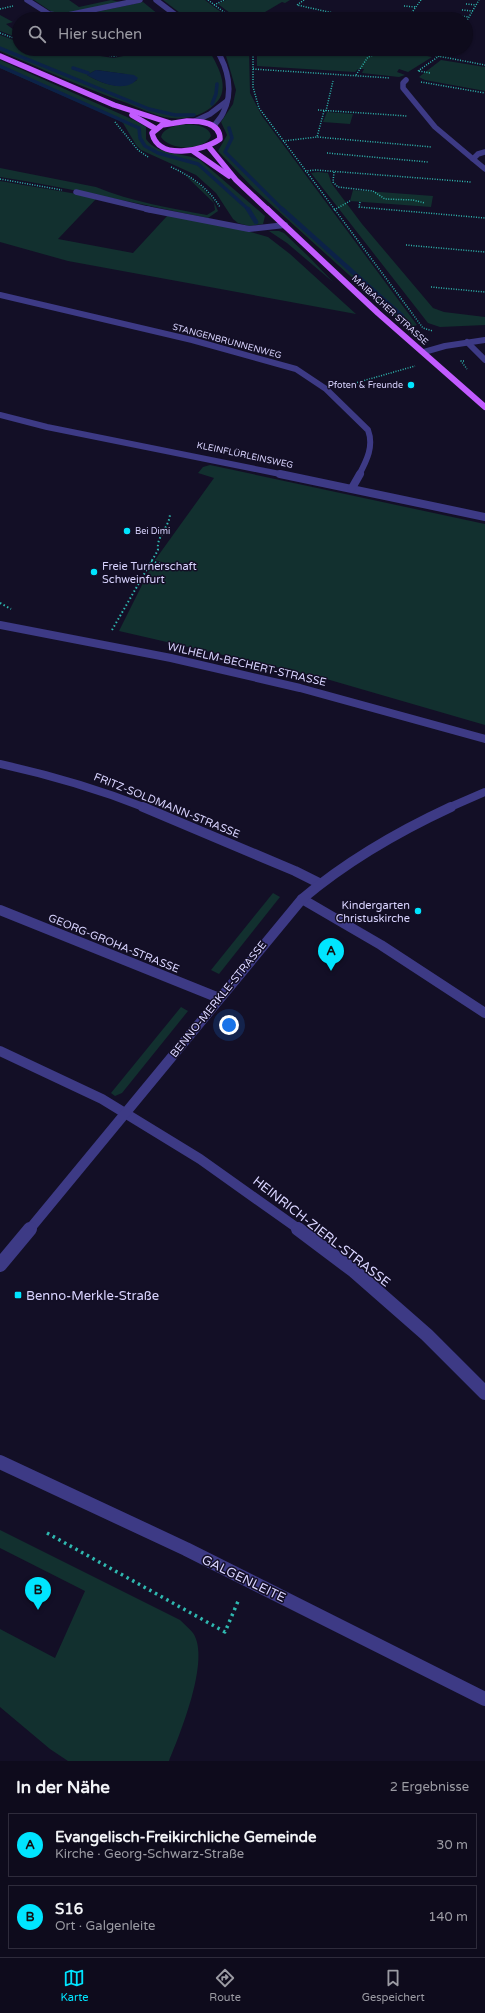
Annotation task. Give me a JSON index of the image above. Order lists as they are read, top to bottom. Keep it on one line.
{"streets":{"main road":["MAIBACHER STRASSE"],"street":["STANGENBRUNNENWEG","KLEINFLÜRLEINSWEG","WILHELM-BECHERT-STRASSE","FRITZ-SOLDMANN-STRASSE","GEORG-GROHA-STRASSE","BENNO-MERKLE-STRASSE","HEINRICH-ZIERL-STRASSE","GALGENLEITE"]},"crossings":[["STANGENBRUNNENWEG","KLEINFLÜRLEINSWEG"],["FRITZ-SOLDMANN-STRASSE","BENNO-MERKLE-STRASSE"],["GEORG-GROHA-STRASSE","BENNO-MERKLE-STRASSE"],["BENNO-MERKLE-STRASSE","HEINRICH-ZIERL-STRASSE"]],"places":{"other":["Pfoten & Freunde","Bei Dimi","Freie Turnerschaft Schweinfurt","Kindergarten Christuskirche"],"transit":["Benno-Merkle-Straße"]},"page":{"search":"Hier suchen","pins":["A","B"],"heading":["In der Nähe","2 Ergebnisse"],"list":[{"mark":"A","name":"Evangelisch-Freikirchliche Gemeinde","note":"Kirche · Georg-Schwarz-Straße","value":"30 m"},{"mark":"B","name":"S16","note":"Ort · Galgenleite","value":"140 m"}],"nav":["Karte","Route","Gespeichert"]}}
